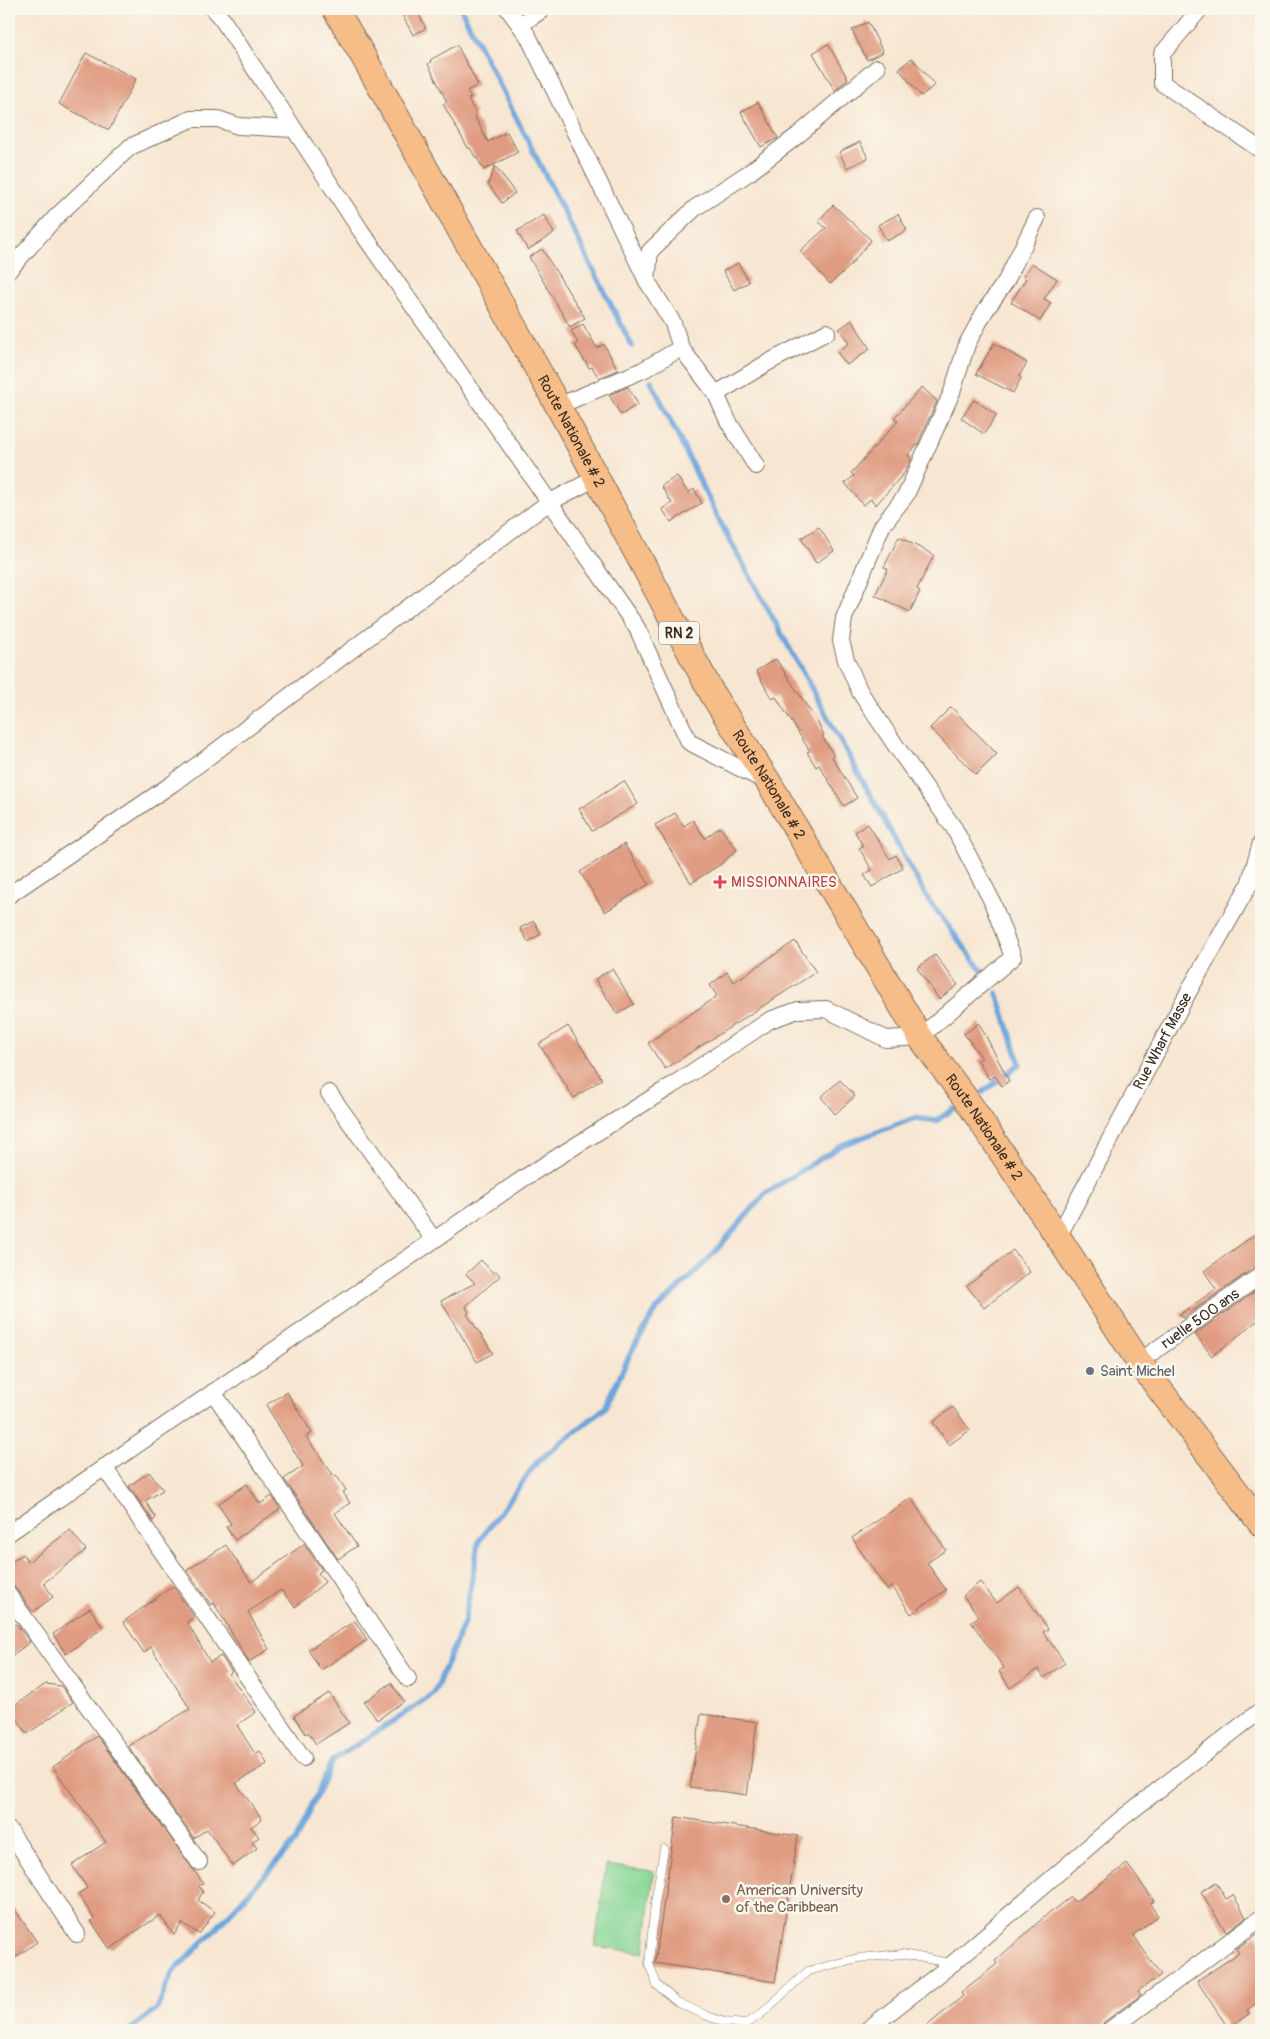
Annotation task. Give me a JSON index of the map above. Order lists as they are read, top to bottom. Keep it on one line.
{"streets":{"main road":["Route Nationale # 2","RN 2"],"street":["Rue Wharf Masse","ruelle 500 ans"]},"crossings":[["Route Nationale # 2","Rue Wharf Masse"],["Route Nationale # 2","ruelle 500 ans"]],"places":{"health":["MISSIONNAIRES"],"other":["Saint Michel","American University of the Caribbean"]}}
